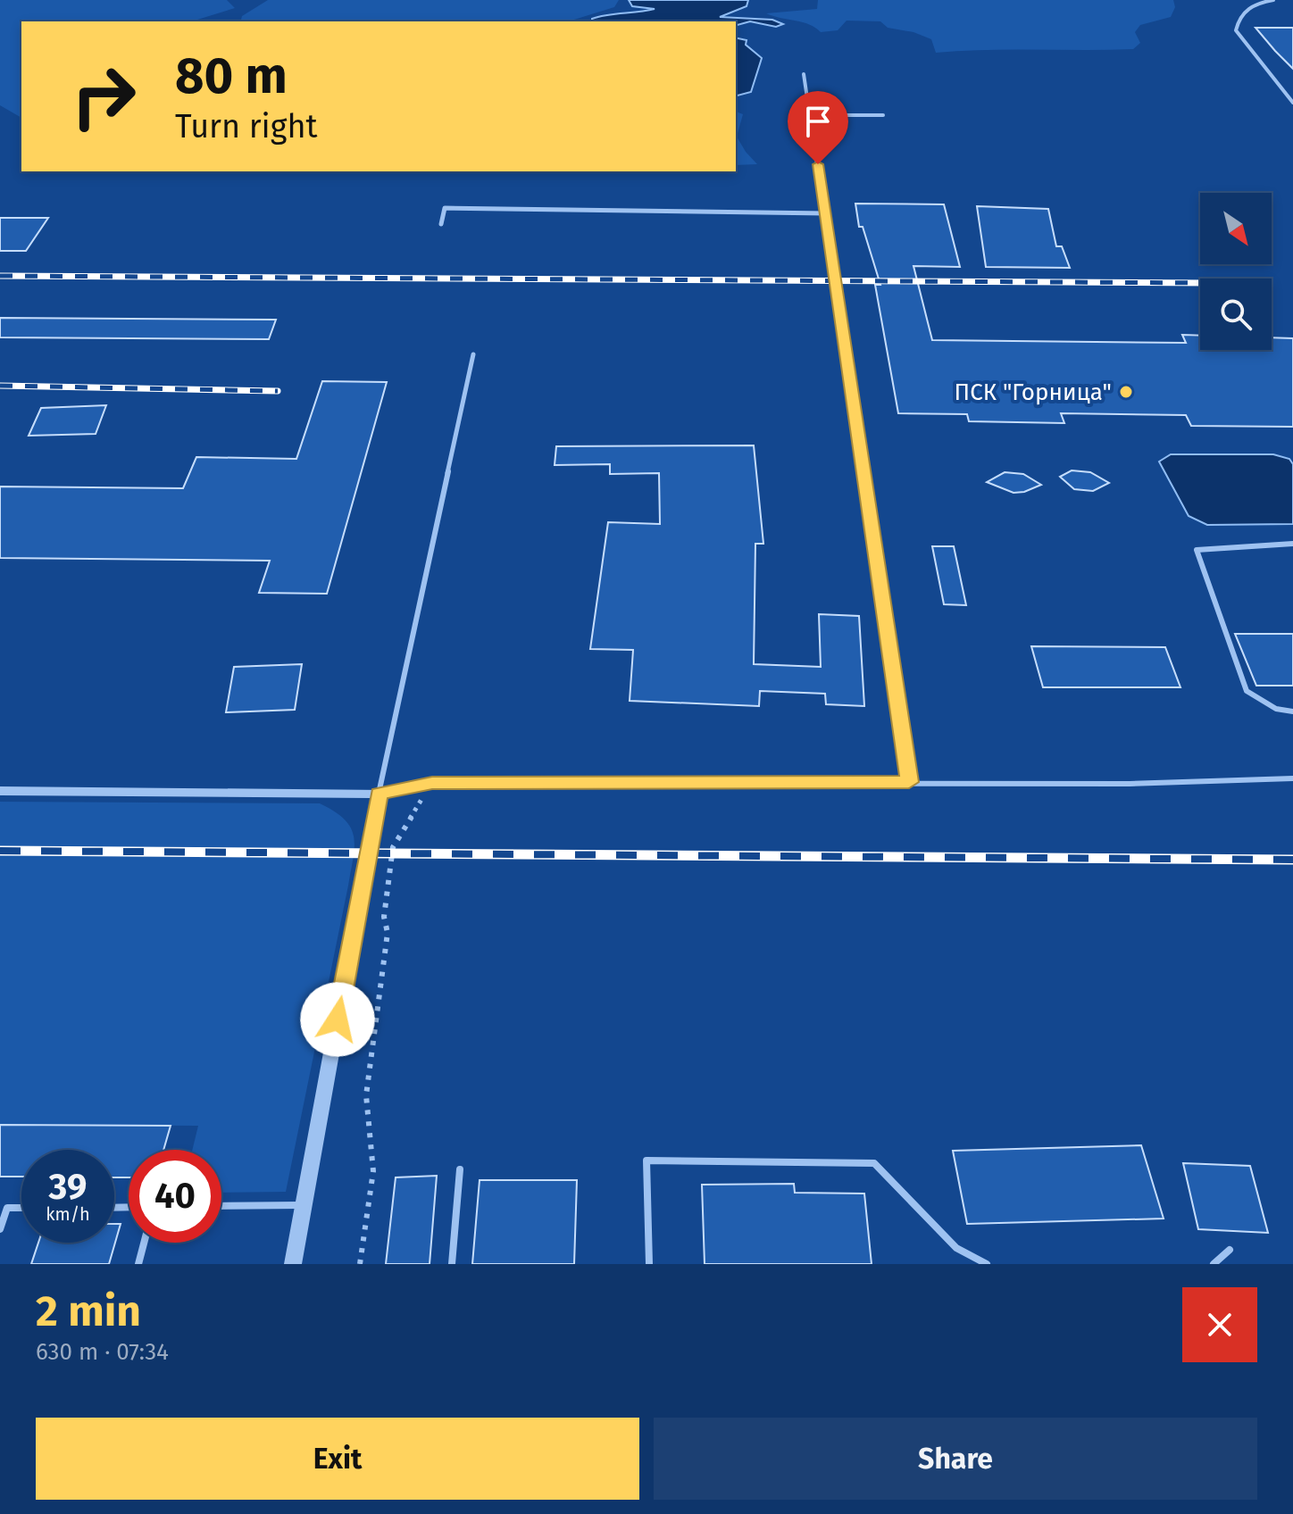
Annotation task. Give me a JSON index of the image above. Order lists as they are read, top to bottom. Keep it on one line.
{"places":["ПСК \"Горница\""],"north":"bottom right","page":{"turn":["80 m","Turn right"],"speed":"39 km/h","limit":"40","heading":["2 min","630 m · 07:34"],"buttons":["Exit","Share"]}}
